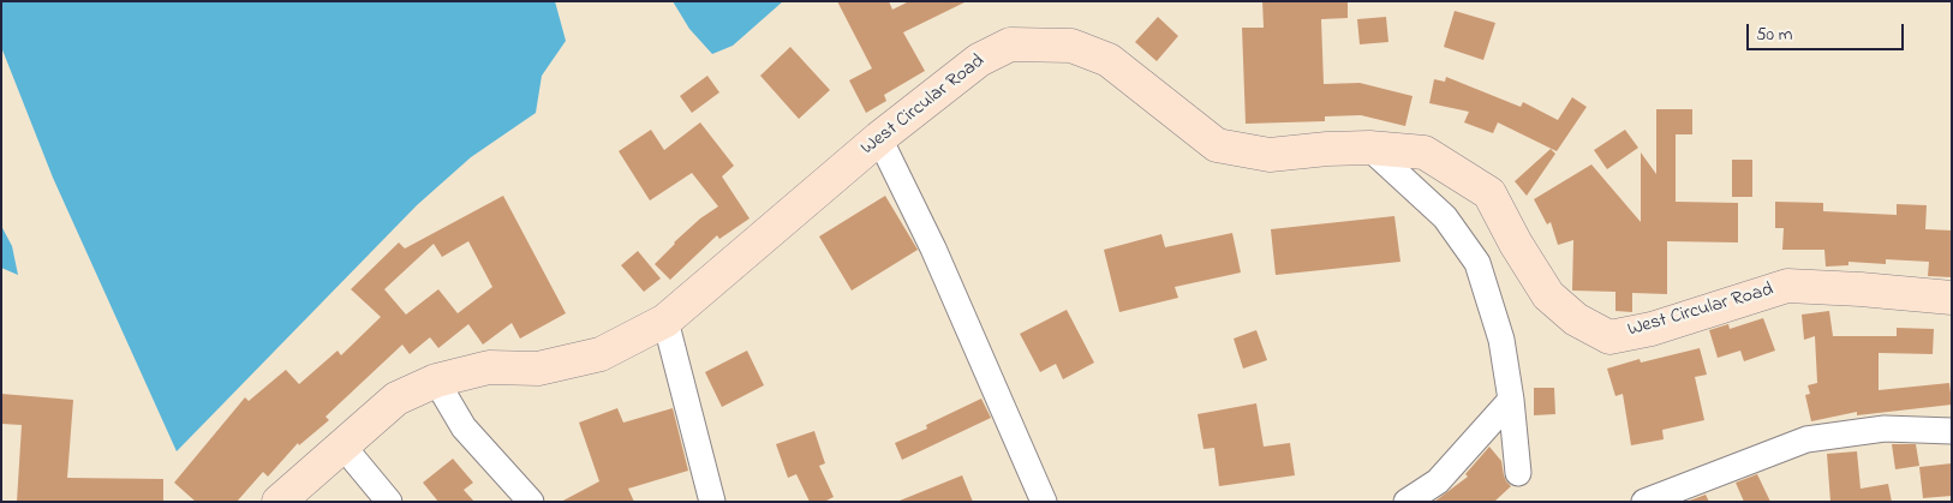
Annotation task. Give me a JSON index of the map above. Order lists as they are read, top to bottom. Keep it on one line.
{"streets":{"street":["West Circular Road"]},"scale_bar":"50 m"}
